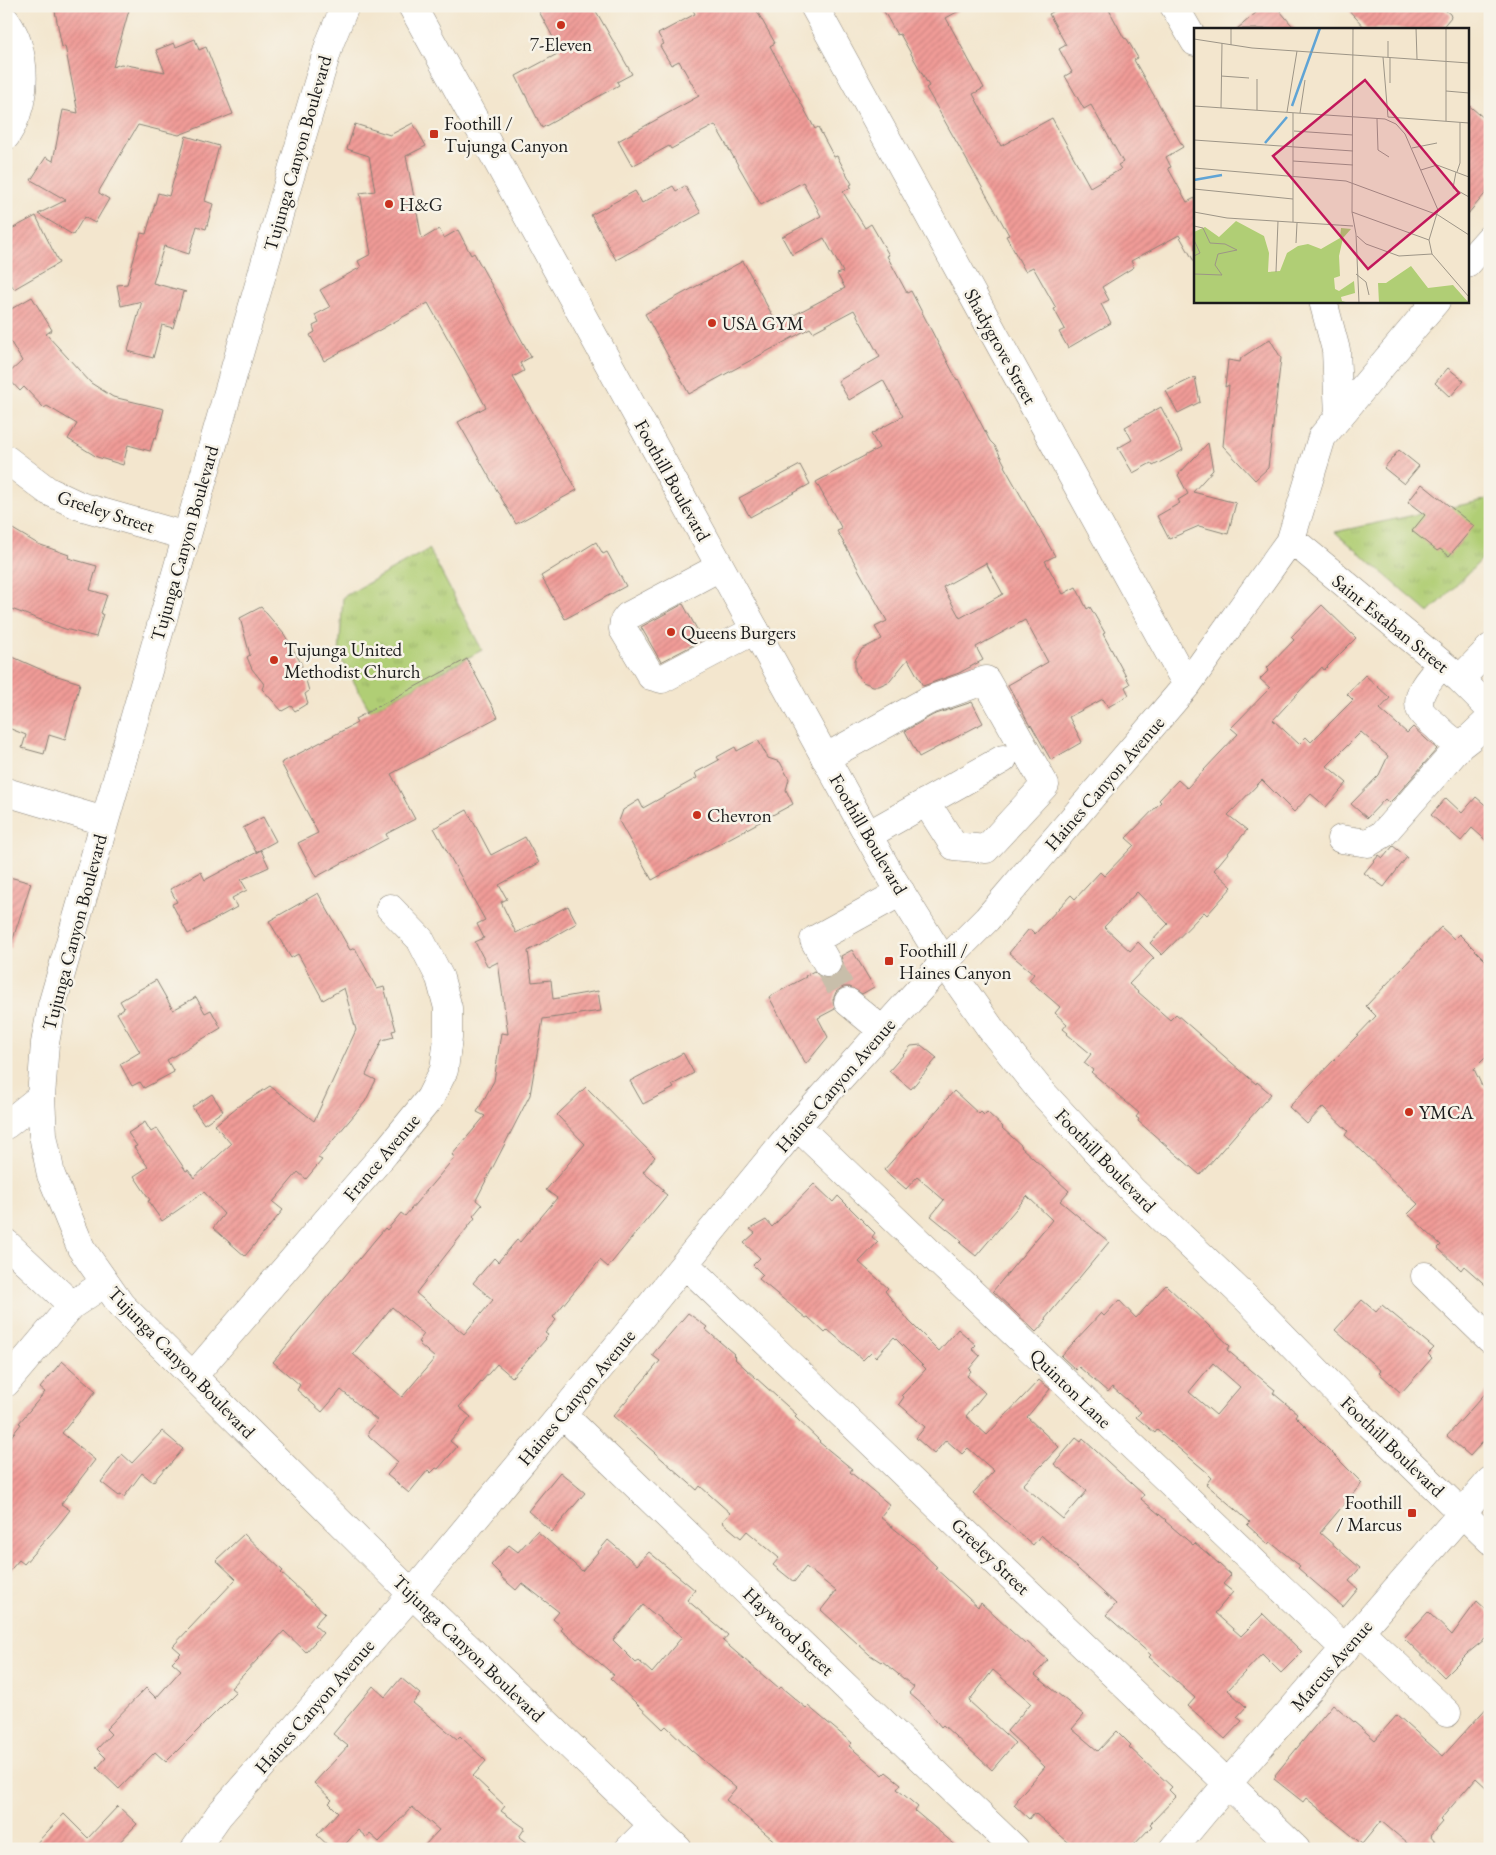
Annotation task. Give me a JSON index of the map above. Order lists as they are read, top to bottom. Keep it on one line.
{"streets":{"street":["Tujunga Canyon Boulevard","Shadygrove Street","Foothill Boulevard","Greeley Street","Saint Estaban Street","Haines Canyon Avenue","France Avenue","Quinton Lane","Haywood Street","Marcus Avenue"]},"crossings":[["Tujunga Canyon Boulevard","Greeley Street"],["Tujunga Canyon Boulevard","Haines Canyon Avenue"],["Tujunga Canyon Boulevard","France Avenue"],["Shadygrove Street","Haines Canyon Avenue"],["Foothill Boulevard","Haines Canyon Avenue"],["Foothill Boulevard","Marcus Avenue"],["Greeley Street","Haines Canyon Avenue"],["Greeley Street","Marcus Avenue"],["Saint Estaban Street","Haines Canyon Avenue"],["Haines Canyon Avenue","Quinton Lane"],["Haines Canyon Avenue","Haywood Street"],["Quinton Lane","Marcus Avenue"]],"places":{"other":["7-Eleven","H&G","USA GYM","Queens Burgers","Tujunga United Methodist Church","Chevron","YMCA"],"transit":["Foothill / Tujunga Canyon","Foothill / Haines Canyon","Foothill / Marcus"]}}
